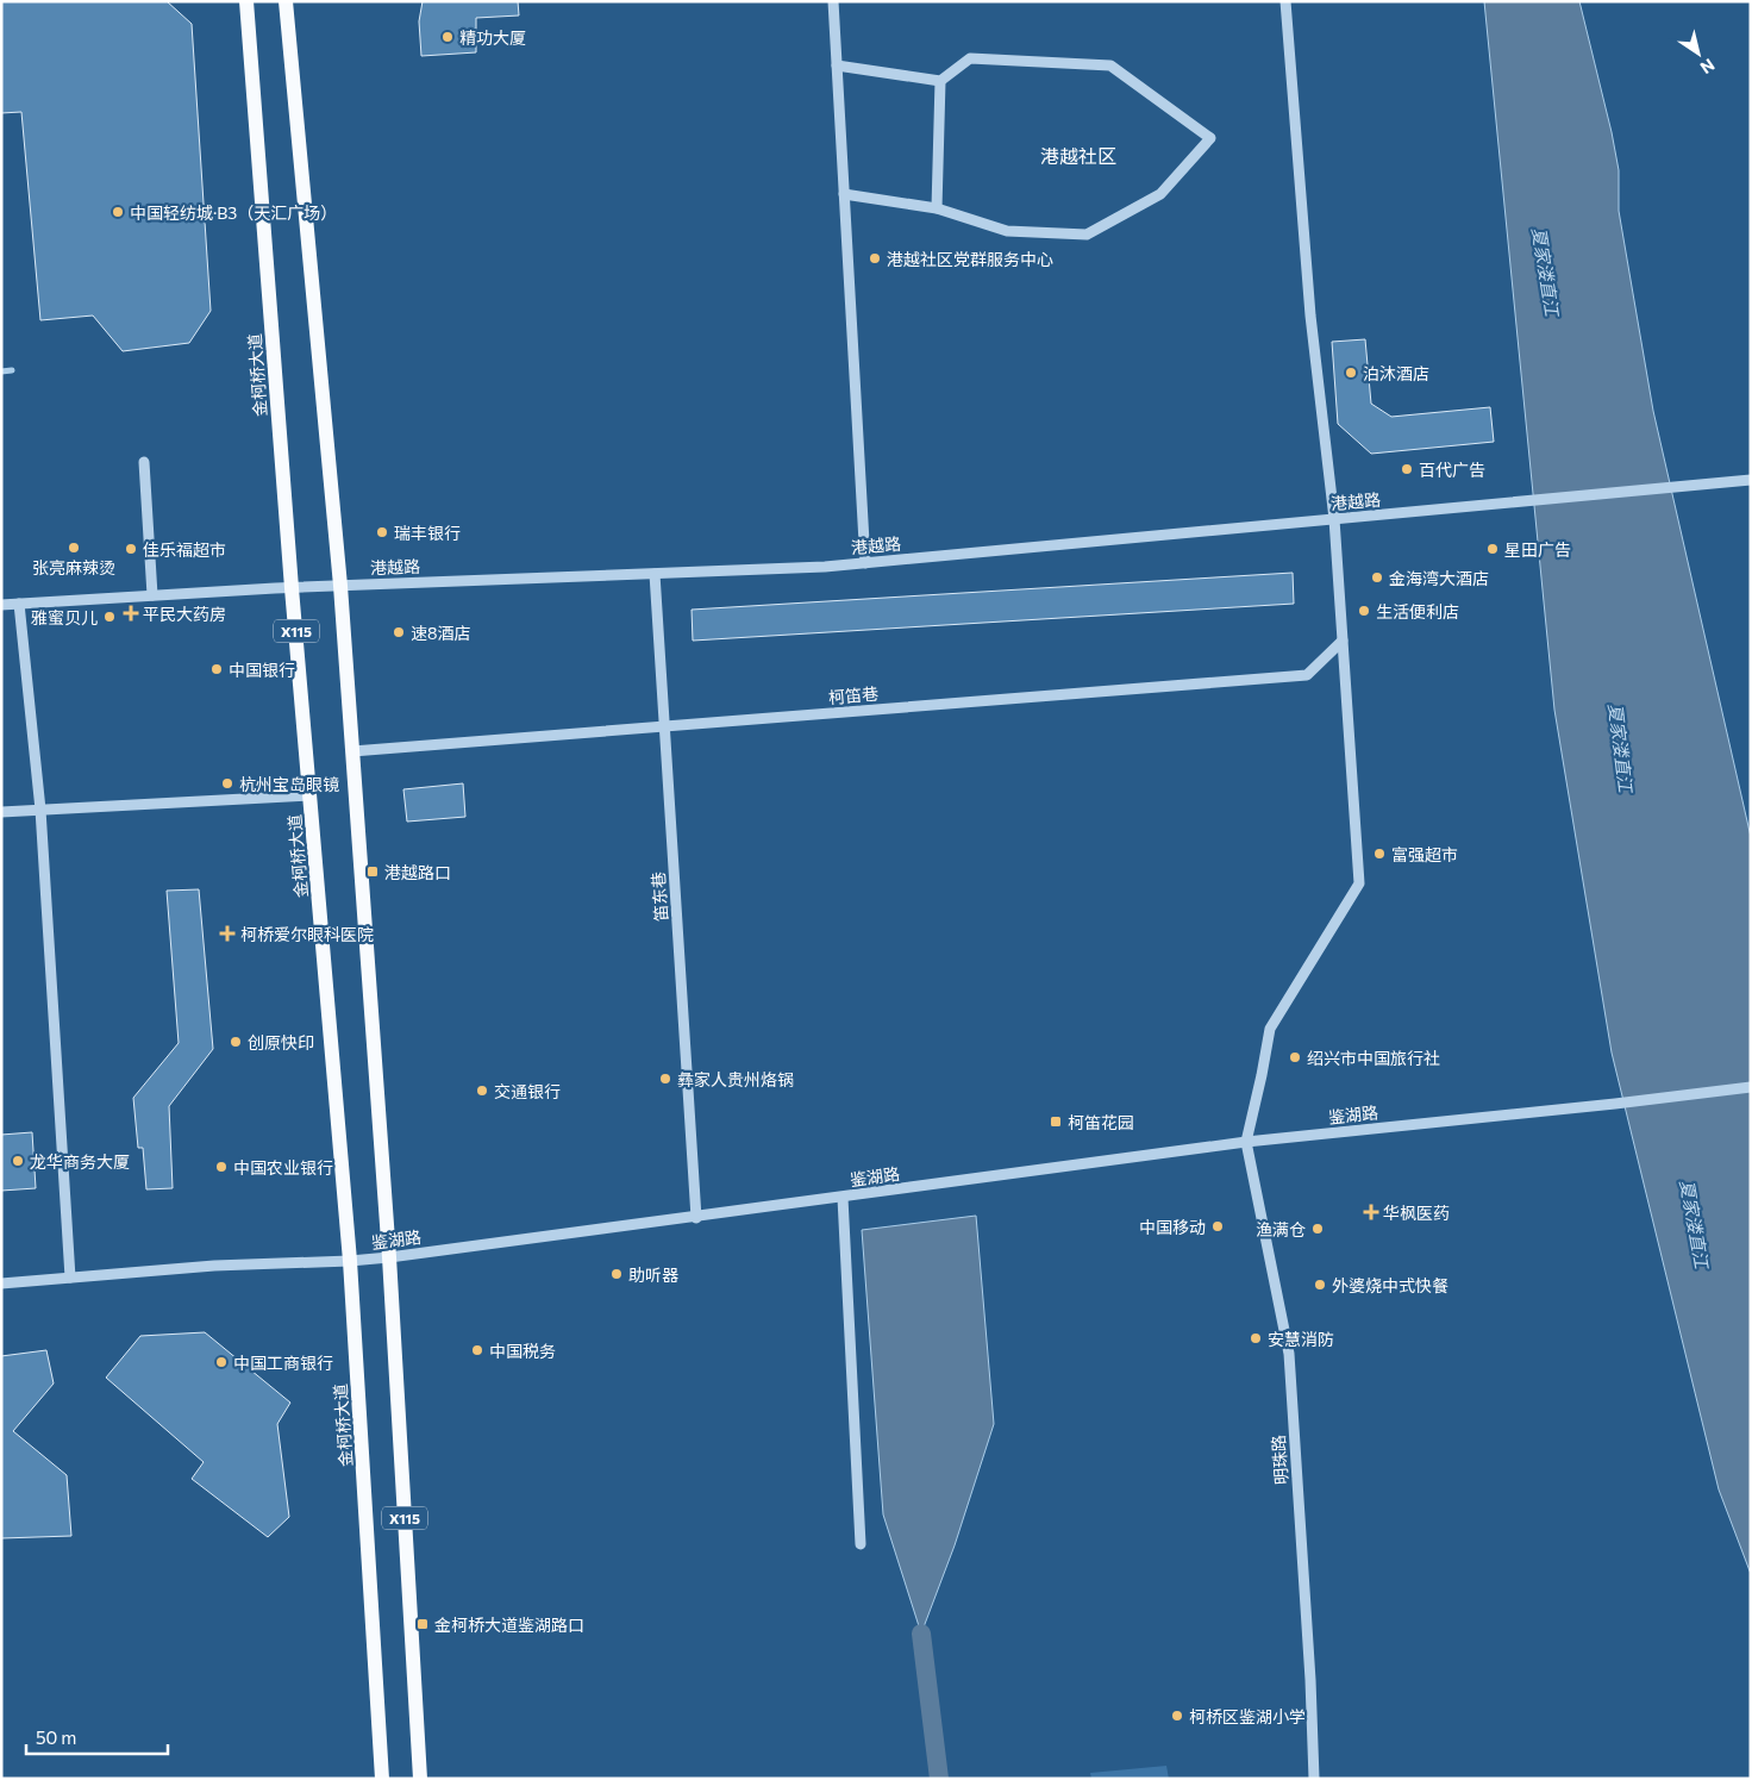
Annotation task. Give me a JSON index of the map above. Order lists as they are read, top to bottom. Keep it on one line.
{"streets":{"main road":["金柯桥大道","X115"],"street":["港越路","柯笛巷","笛东巷","鉴湖路","明珠路"]},"crossings":[["金柯桥大道","港越路"],["金柯桥大道","鉴湖路"],["港越路","X115"],["港越路","笛东巷"],["X115","柯笛巷"],["X115","鉴湖路"],["柯笛巷","笛东巷"],["笛东巷","鉴湖路"],["鉴湖路","明珠路"]],"districts":["港越社区"],"water":["夏家溇直江"],"places":{"other":["精功大厦","中国轻纺城·B3（天汇广场）","港越社区党群服务中心","泊沐酒店","百代广告","瑞丰银行","张亮麻辣烫","佳乐福超市","星田广告","金海湾大酒店","生活便利店","雅蜜贝儿","速8酒店","中国银行","杭州宝岛眼镜","富强超市","创原快印","绍兴市中国旅行社","彝家人贵州烙锅","交通银行","龙华商务大厦","中国农业银行","中国移动","渔满仓","助听器","外婆烧中式快餐","安慧消防","中国税务","中国工商银行","柯桥区鉴湖小学"],"health":["平民大药房","柯桥爱尔眼科医院","华枫医药"],"transit":["港越路口","柯笛花园","金柯桥大道鉴湖路口"]},"scale_bar":"50 m","north":"bottom right"}
